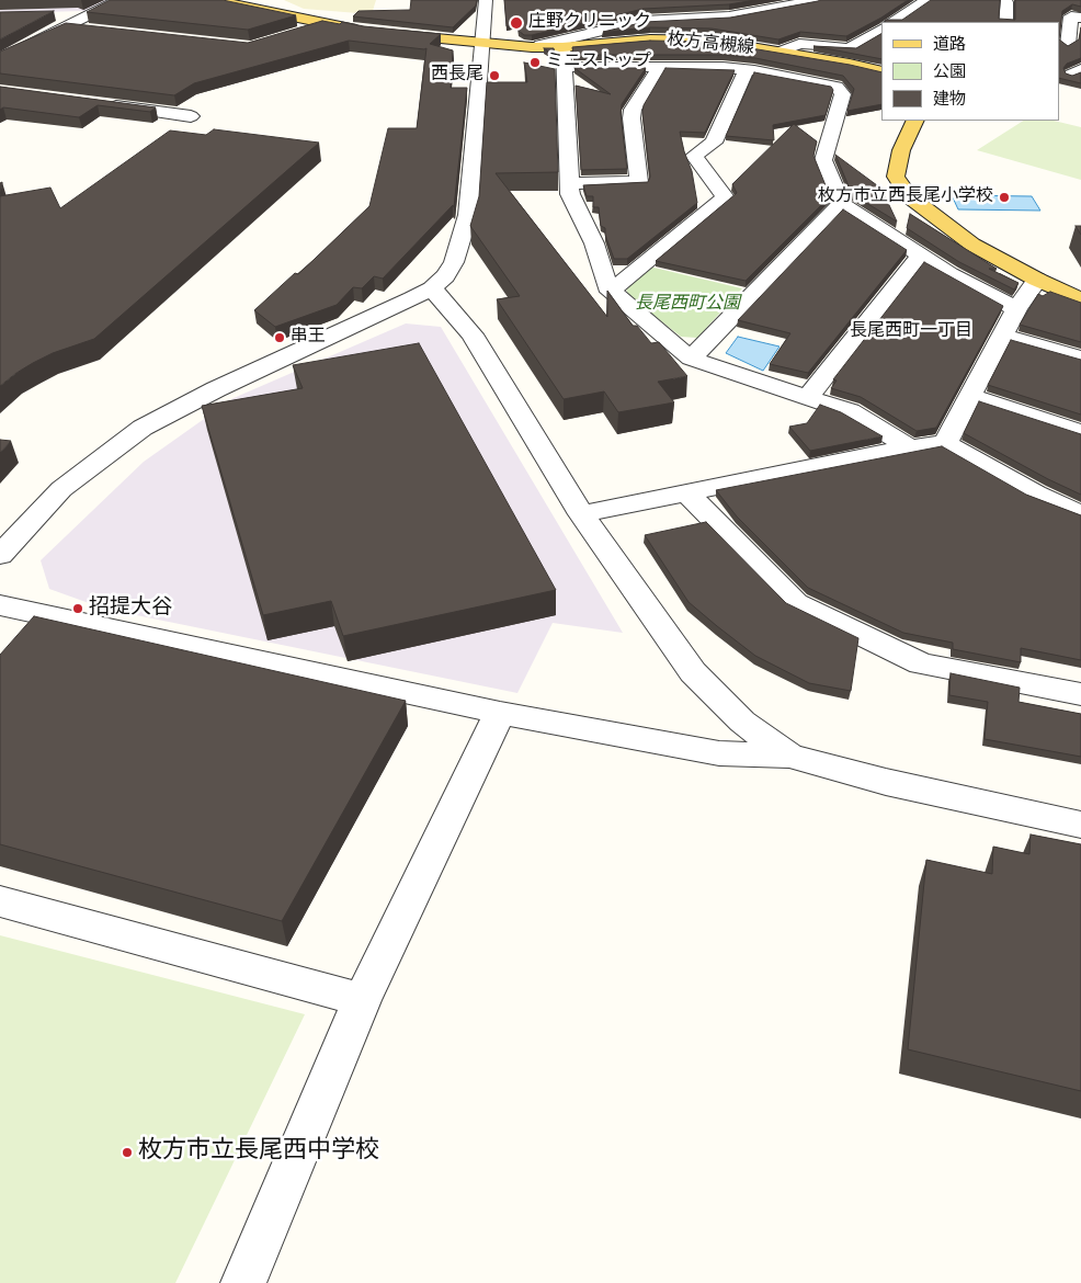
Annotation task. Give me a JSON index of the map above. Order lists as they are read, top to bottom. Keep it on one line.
{"streets":{"main road":["枚方高槻線"]},"districts":["長尾西町一丁目"],"parks":["長尾西町公園"],"places":["庄野クリニック","ミニストップ","西長尾","枚方市立西長尾小学校","串王","招提大谷","枚方市立長尾西中学校"],"legend":["道路","公園","建物"]}
